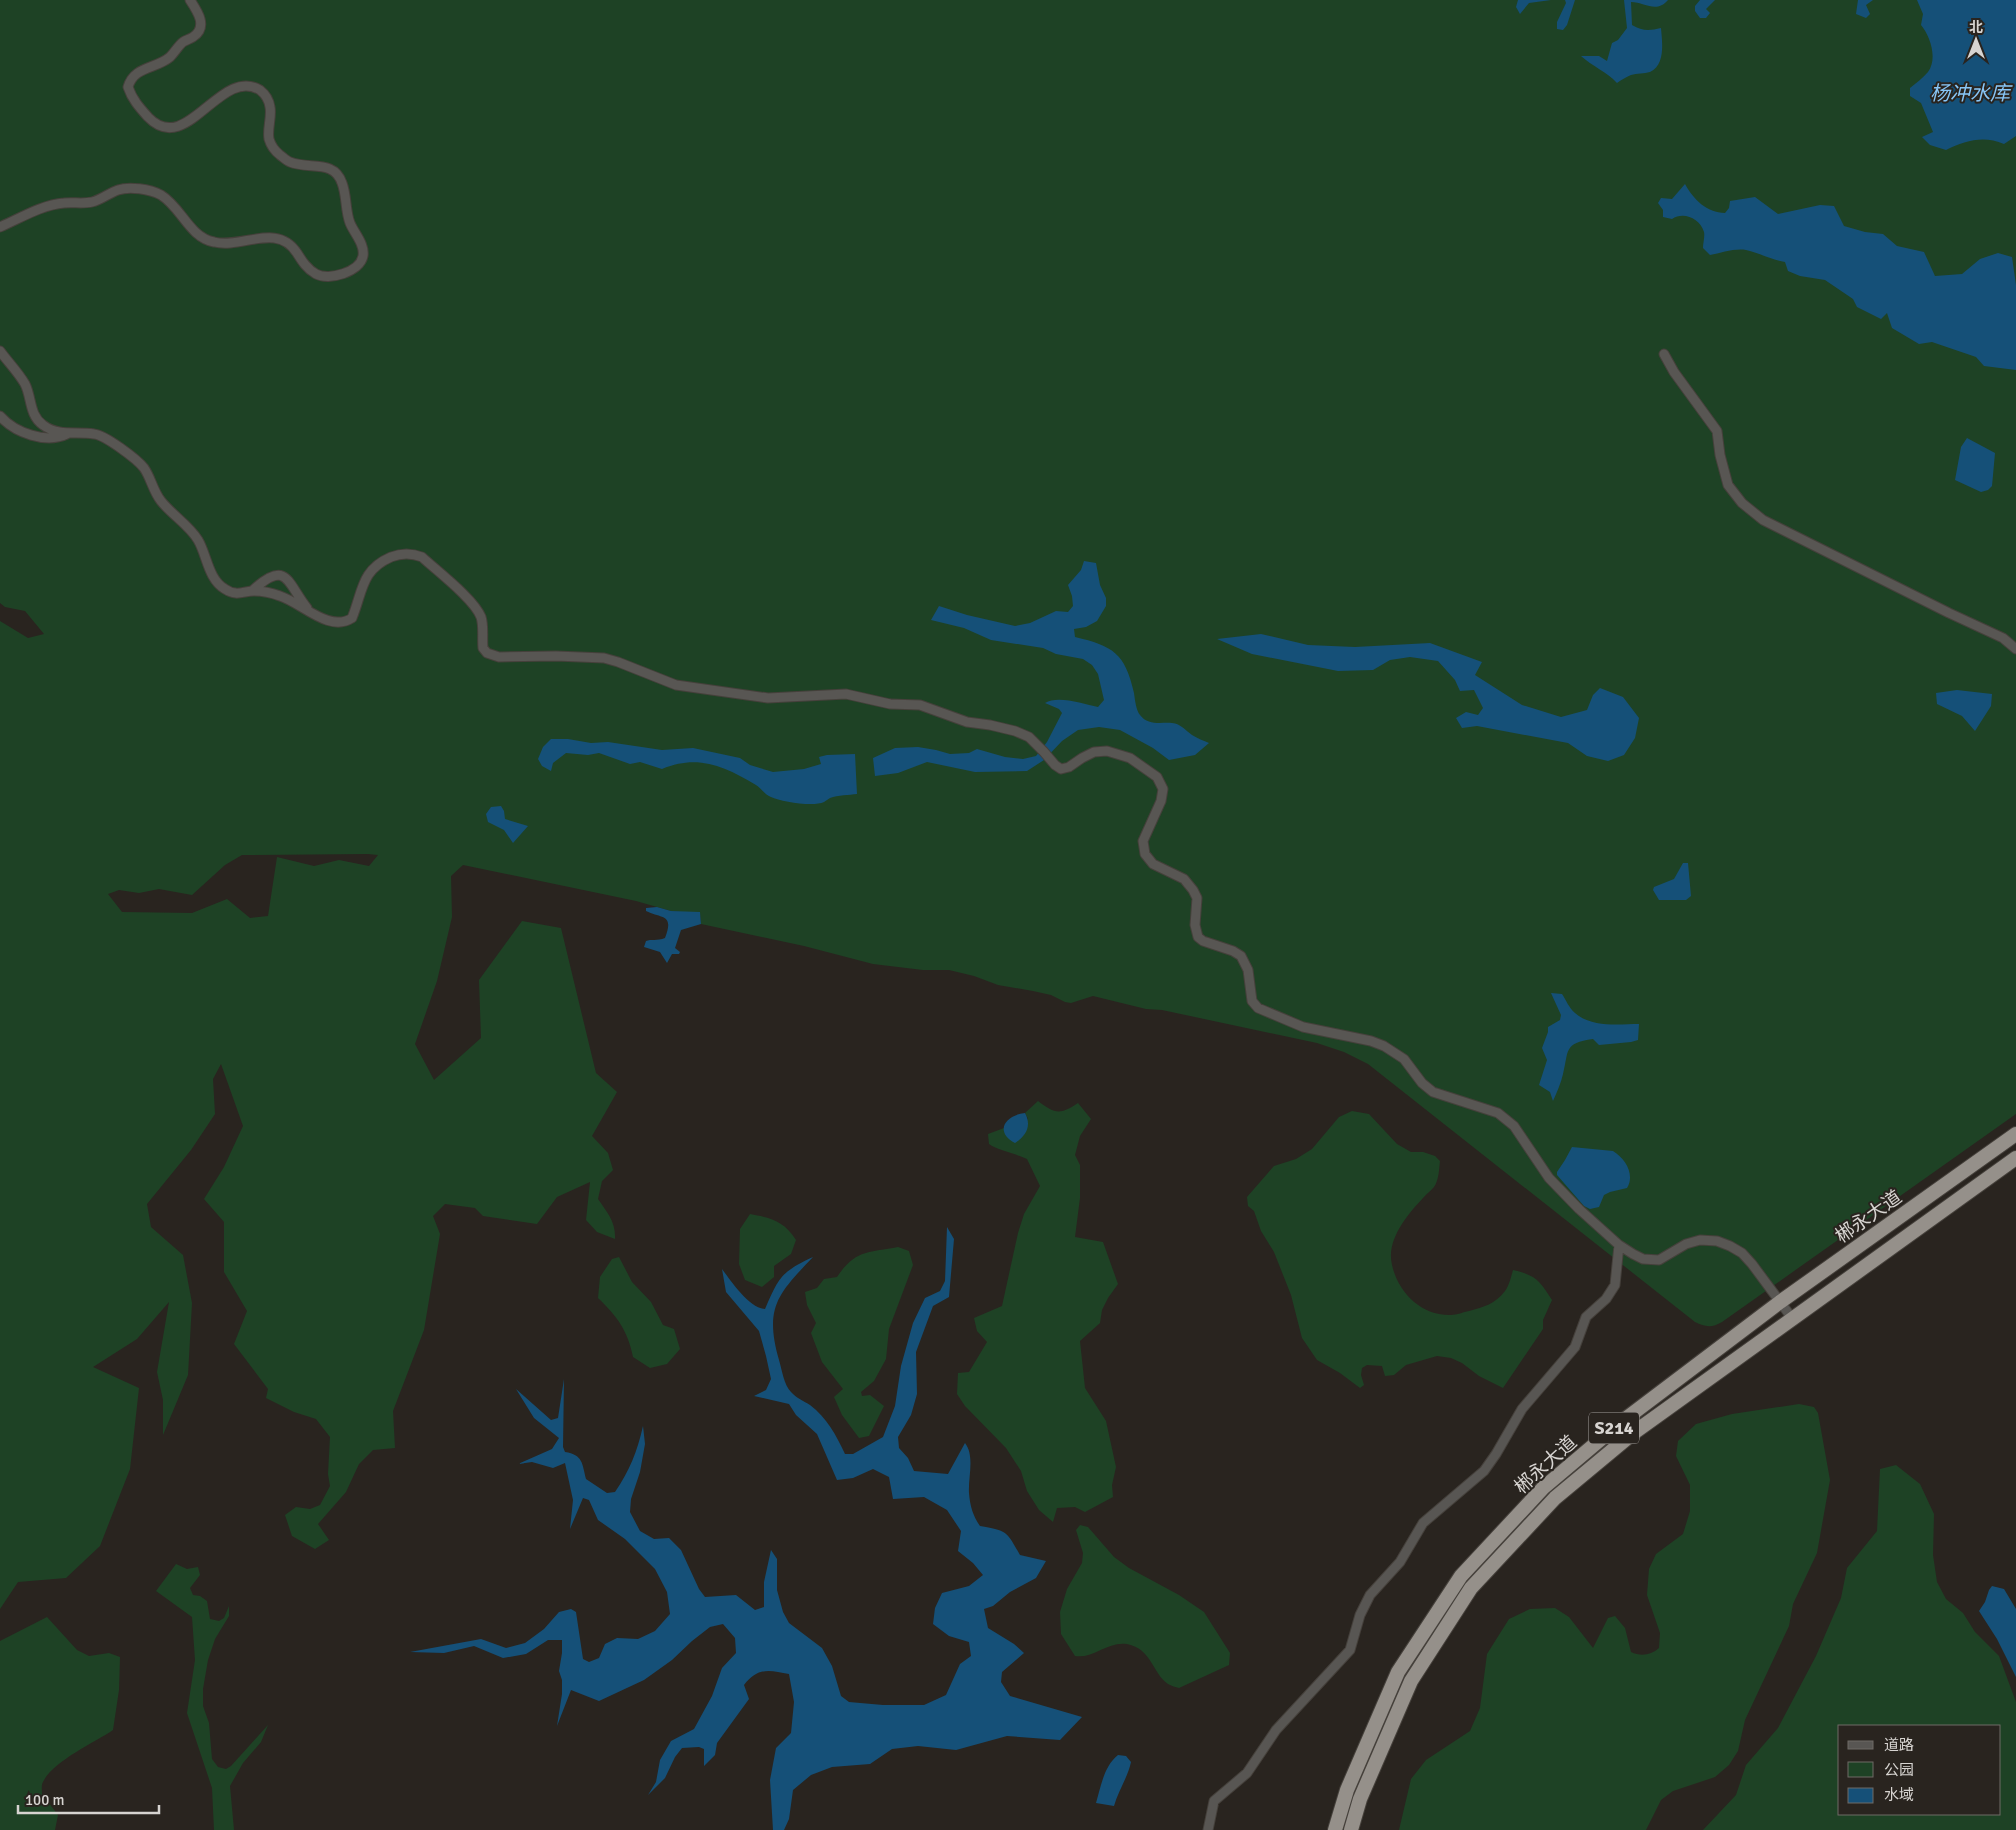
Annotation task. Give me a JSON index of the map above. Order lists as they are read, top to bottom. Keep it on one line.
{"streets":{"highway":["郴永大道","S214"]},"water":["杨冲水库"],"legend":["道路","公园","水域"],"scale_bar":"100 m","north":"top"}
